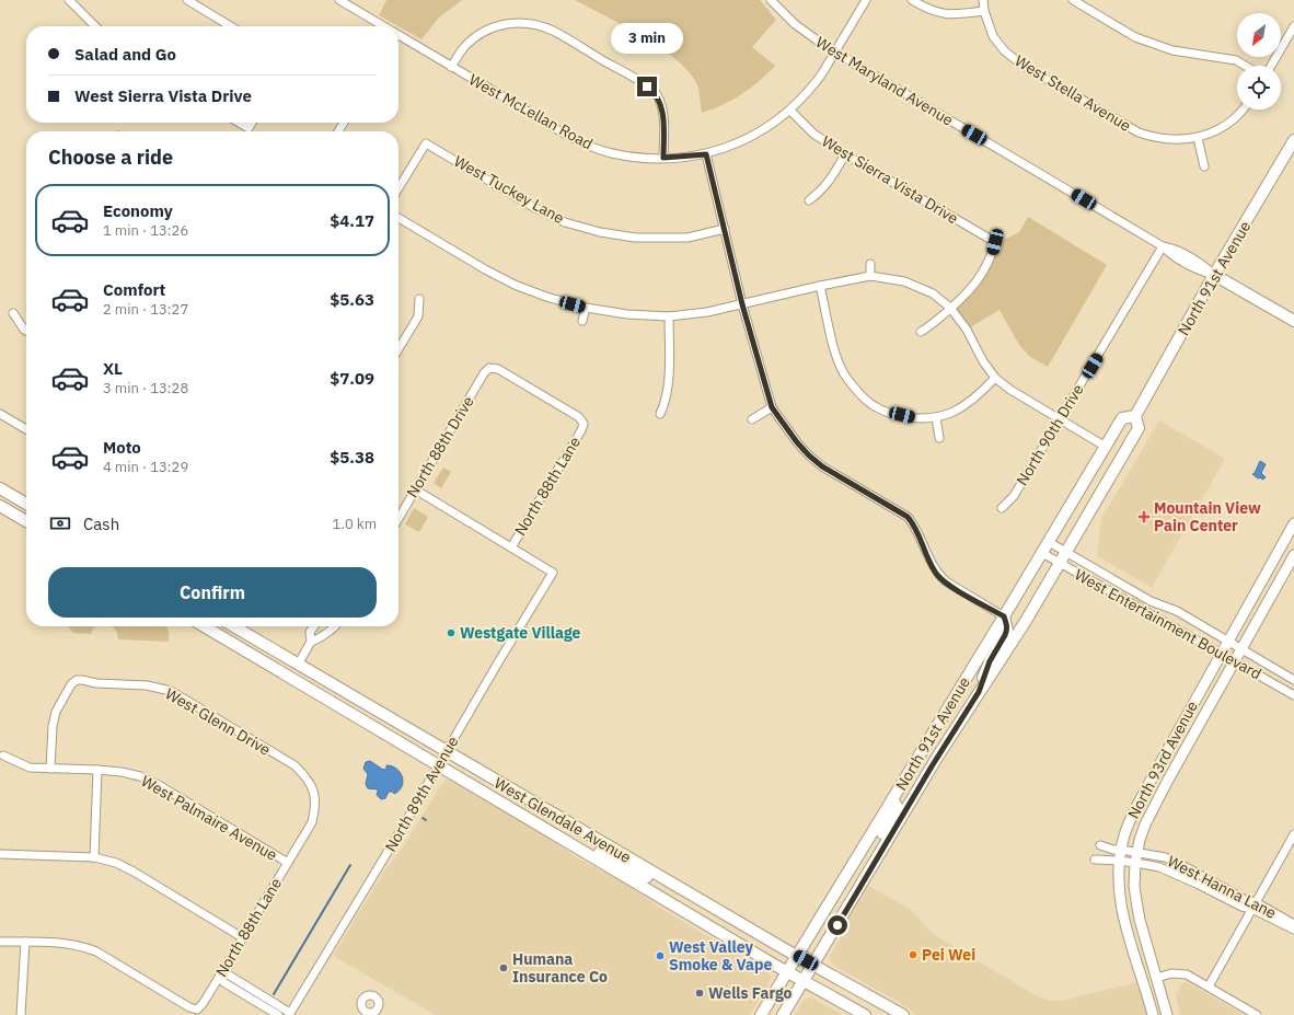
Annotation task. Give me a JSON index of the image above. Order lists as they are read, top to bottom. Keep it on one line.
{"streets":{"main road":["West Maryland Avenue","North 91st Avenue","West Glendale Avenue"],"street":["West Stella Avenue","West McLellan Road","West Sierra Vista Drive","West Tuckey Lane","North 90th Drive","North 88th Drive","North 88th Lane","West Entertainment Boulevard","West Glenn Drive","North 93rd Avenue","North 89th Avenue","West Palmaire Avenue","West Hanna Lane"]},"crossings":[["West Maryland Avenue","North 91st Avenue"],["West Maryland Avenue","North 90th Drive"],["North 91st Avenue","West Entertainment Boulevard"],["North 91st Avenue","West Glendale Avenue"],["North 88th Drive","North 88th Lane"],["North 88th Lane","West Glenn Drive"],["North 88th Lane","North 89th Avenue"],["North 88th Lane","West Palmaire Avenue"],["West Entertainment Boulevard","North 93rd Avenue"],["West Glenn Drive","West Palmaire Avenue"],["North 93rd Avenue","West Hanna Lane"],["North 89th Avenue","West Glendale Avenue"]],"places":{"health":["Mountain View Pain Center"],"other":["Westgate Village","Pei Wei","West Valley Smoke & Vape","Humana Insurance Co","Wells Fargo"]},"north":"bottom left","page":{"bubble":"3 min","banner":["Salad and Go","West Sierra Vista Drive"],"heading":"Choose a ride","list":[{"name":"Economy","note":"1 min · 13:26","value":"$4.17"},{"name":"Comfort","note":"2 min · 13:27","value":"$5.63"},{"name":"XL","note":"3 min · 13:28","value":"$7.09"},{"name":"Moto","note":"4 min · 13:29","value":"$5.38"}],"pay":["Cash","1.0 km"],"buttons":"Confirm"}}
